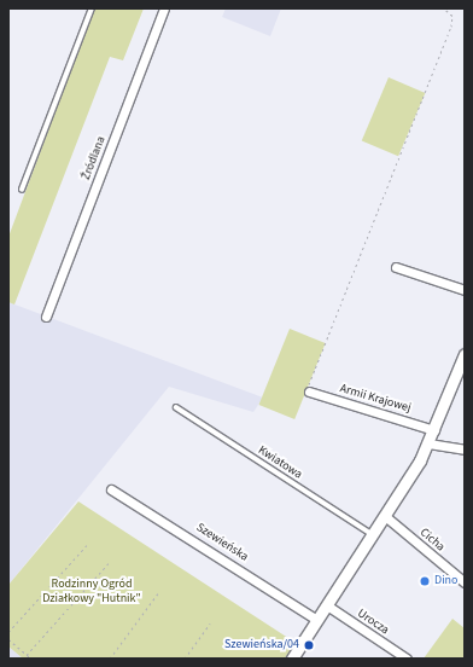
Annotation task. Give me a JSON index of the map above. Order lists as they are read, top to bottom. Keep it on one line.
{"streets":{"street":["Źródlana","Armii Krajowej","Cicha","Szewieńska","Urocza"],"lane":["Kwiatowa"]},"parks":["Rodzinny Ogród Działkowy \"Hutnik\""],"places":["Dino","Szewieńska/04"]}
